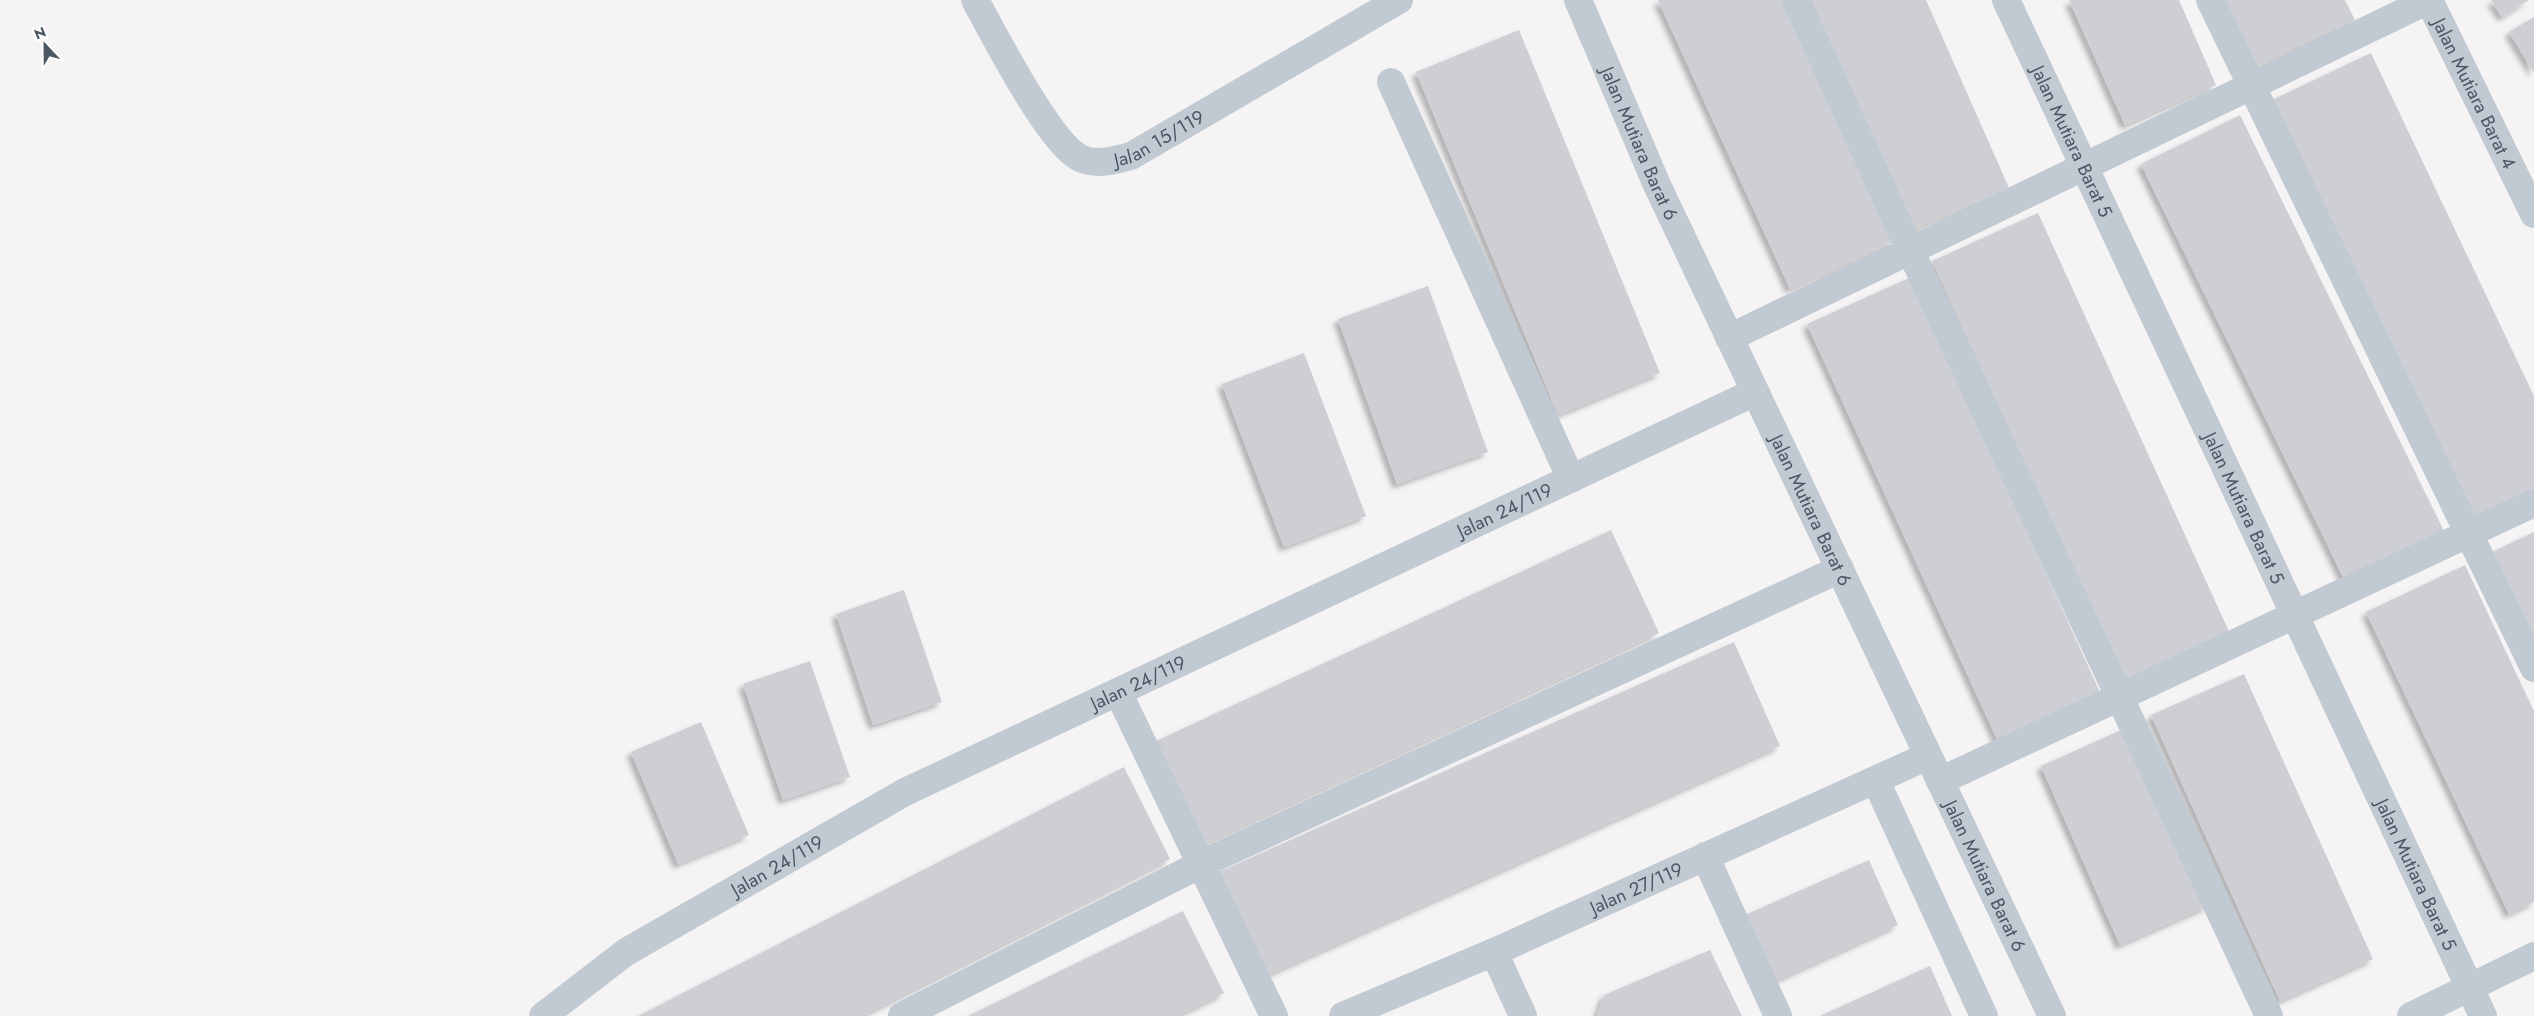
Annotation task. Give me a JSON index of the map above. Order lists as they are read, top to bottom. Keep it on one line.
{"streets":{"street":["Jalan Mutiara Barat 4","Jalan 15/119","Jalan Mutiara Barat 5","Jalan Mutiara Barat 6","Jalan 24/119","Jalan 27/119"]},"crossings":[["Jalan Mutiara Barat 6","Jalan 24/119"],["Jalan Mutiara Barat 6","Jalan 27/119"]],"north":"top"}
